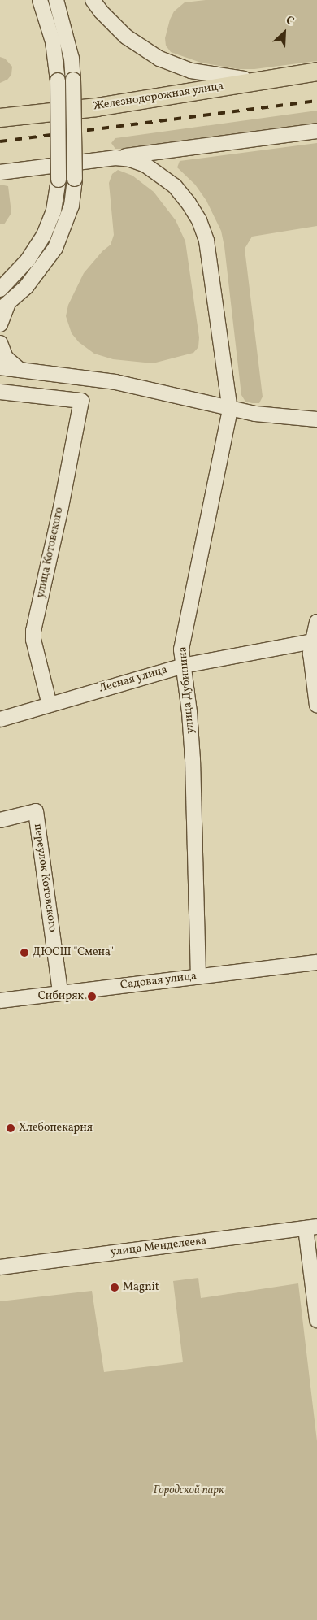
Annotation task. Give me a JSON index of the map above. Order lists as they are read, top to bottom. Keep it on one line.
{"streets":{"main road":["Железнодорожная улица"],"street":["улица Котовского","Лесная улица","улица Дубинина","переулок Котовского","Садовая улица","улица Менделеева"]},"crossings":[["улица Котовского","Лесная улица"],["Лесная улица","улица Дубинина"],["улица Дубинина","Садовая улица"],["переулок Котовского","Садовая улица"]],"parks":["Городской парк"],"places":["ДЮСШ \"Смена\"","Сибиряк","Хлебопекарня","Magnit"],"north":"top right"}
